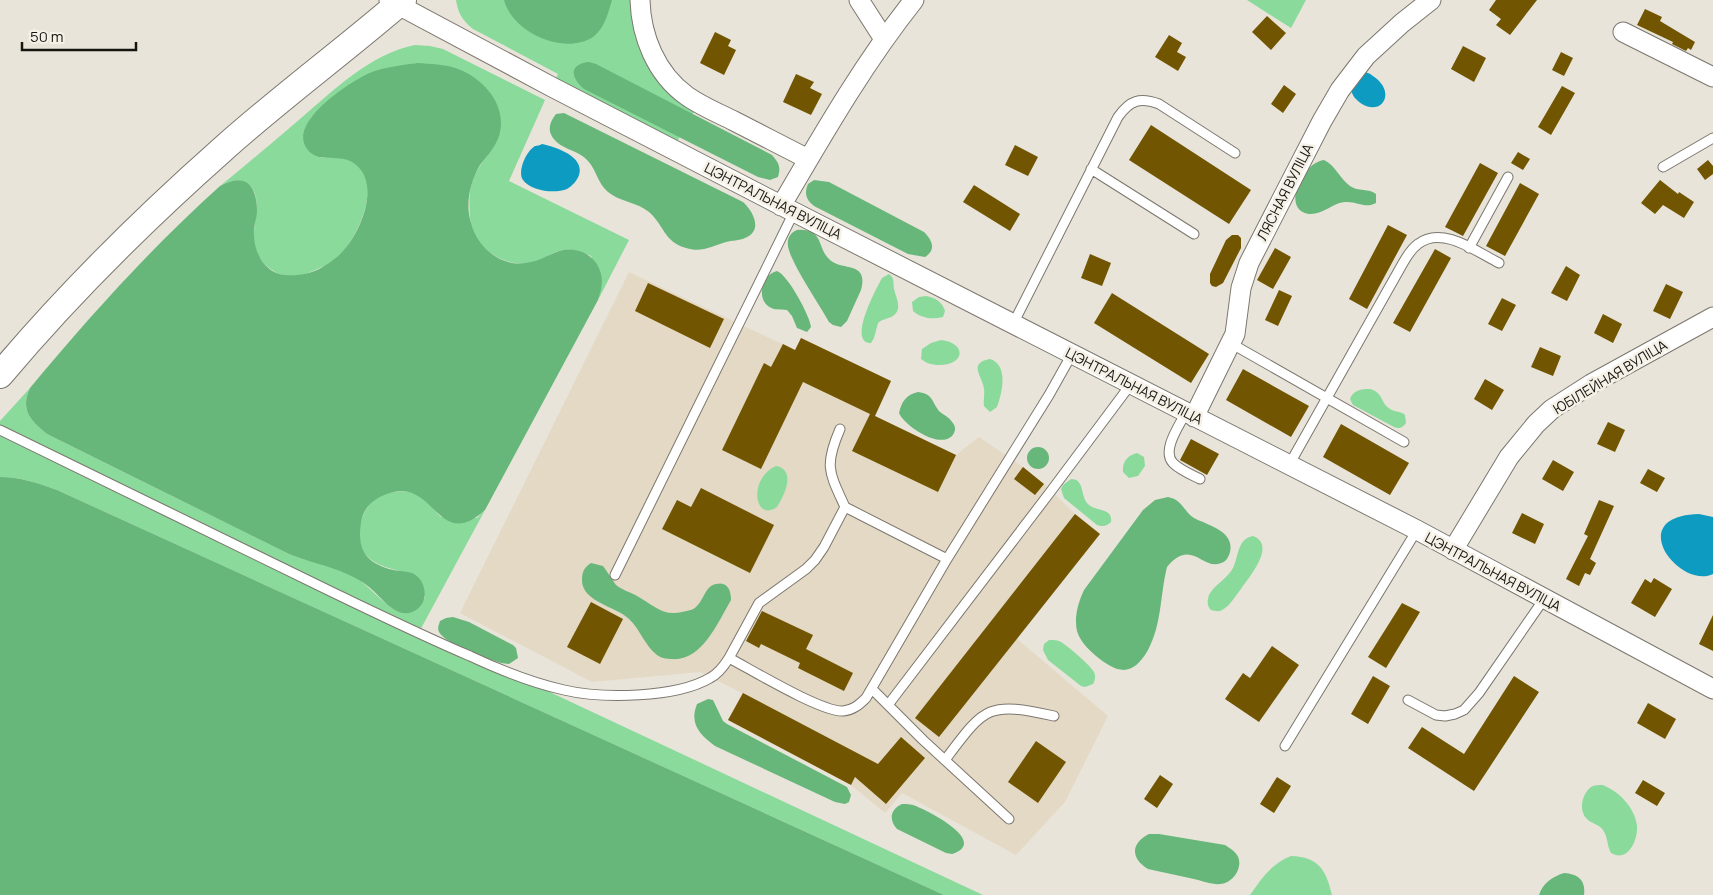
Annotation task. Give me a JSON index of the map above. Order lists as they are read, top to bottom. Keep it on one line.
{"streets":{"street":["ЛЯСНАЯ ВУЛІЦА","ЦЭНТРАЛЬНАЯ ВУЛІЦА","ЮБІЛЕЙНАЯ ВУЛІЦА"]},"crossings":[["ЛЯСНАЯ ВУЛІЦА","ЦЭНТРАЛЬНАЯ ВУЛІЦА"],["ЦЭНТРАЛЬНАЯ ВУЛІЦА","ЮБІЛЕЙНАЯ ВУЛІЦА"]],"scale_bar":"50 m"}
